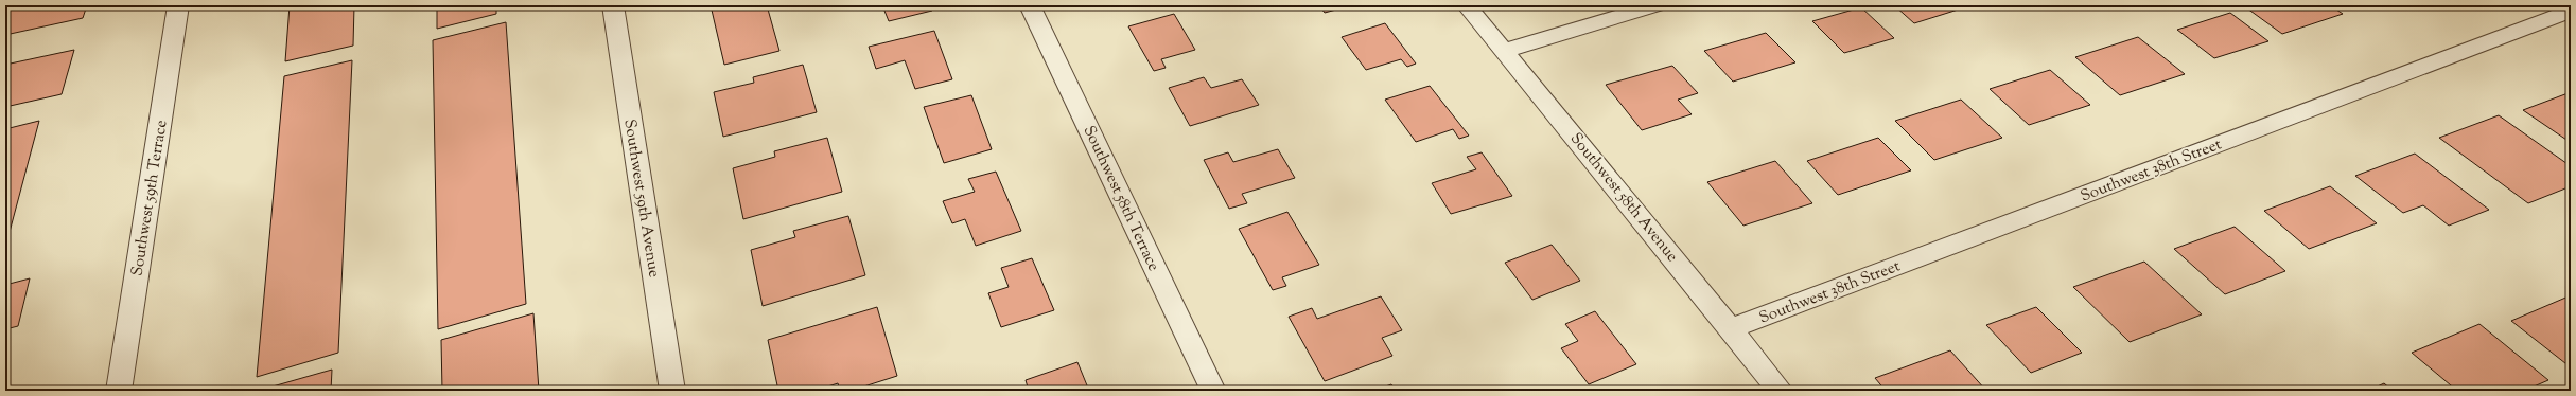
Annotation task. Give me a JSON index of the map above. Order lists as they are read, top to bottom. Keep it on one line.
{"streets":{"street":["Southwest 38th Street","Southwest 58th Avenue","Southwest 59th Terrace","Southwest 59th Avenue","Southwest 58th Terrace"]},"crossings":[["Southwest 38th Street","Southwest 58th Avenue"]]}
